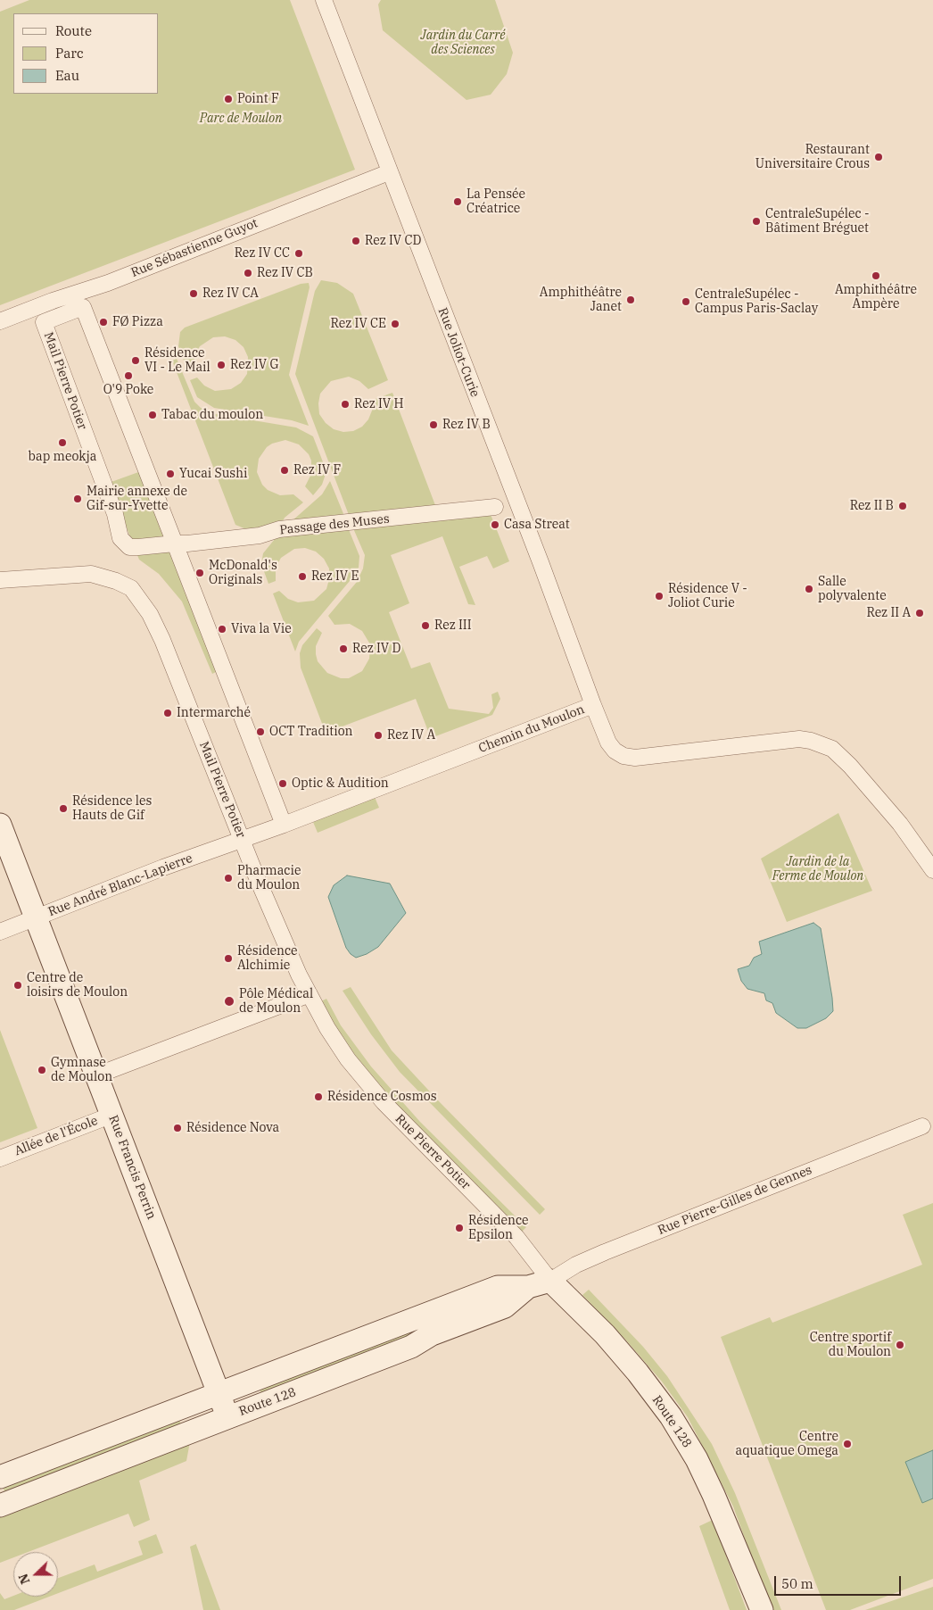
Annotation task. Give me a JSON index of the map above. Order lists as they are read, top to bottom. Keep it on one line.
{"streets":{"main road":["Rue Francis Perrin","Route 128"],"street":["Rue Sébastienne Guyot","Rue Joliot-Curie","Mail Pierre Potier","Passage des Muses","Chemin du Moulon","Rue André Blanc-Lapierre","Allée de l'École","Rue Pierre Potier","Rue Pierre-Gilles de Gennes"]},"crossings":[["Rue Sébastienne Guyot","Rue Joliot-Curie"],["Rue Joliot-Curie","Chemin du Moulon"],["Mail Pierre Potier","Passage des Muses"],["Mail Pierre Potier","Chemin du Moulon"],["Mail Pierre Potier","Rue André Blanc-Lapierre"],["Mail Pierre Potier","Rue Pierre Potier"],["Chemin du Moulon","Rue André Blanc-Lapierre"],["Rue André Blanc-Lapierre","Rue Francis Perrin"],["Allée de l'École","Rue Francis Perrin"],["Rue Pierre Potier","Rue Pierre-Gilles de Gennes"],["Rue Pierre Potier","Route 128"],["Rue Francis Perrin","Route 128"],["Rue Pierre-Gilles de Gennes","Route 128"]],"parks":["Jardin du Carré des Sciences","Parc de Moulon","Jardin de la Ferme de Moulon"],"places":["Point F","Restaurant Universitaire Crous","La Pensée Créatrice","CentraleSupélec - Bâtiment Bréguet","Rez IV CD","Rez IV CC","Rez IV CB","Amphithéâtre Ampère","Rez IV CA","Amphithéâtre Janet","CentraleSupélec - Campus Paris-Saclay","FØ Pizza","Rez IV CE","Résidence VI - Le Mail","Rez IV G","O'9 Poke","Rez IV H","Tabac du moulon","Rez IV B","bap meokja","Rez IV F","Yucai Sushi","Mairie annexe de Gif-sur-Yvette","Rez II B","Casa Streat","McDonald's Originals","Rez IV E","Salle polyvalente","Résidence V - Joliot Curie","Rez II A","Rez III","Viva la Vie","Rez IV D","Intermarché","OCT Tradition","Rez IV A","Optic & Audition","Résidence les Hauts de Gif","Pharmacie du Moulon","Résidence Alchimie","Centre de loisirs de Moulon","Pôle Médical de Moulon","Gymnase de Moulon","Résidence Cosmos","Résidence Nova","Résidence Epsilon","Centre sportif du Moulon","Centre aquatique Omega"],"legend":["Route","Parc","Eau"],"scale_bar":"50 m","north":"left"}
